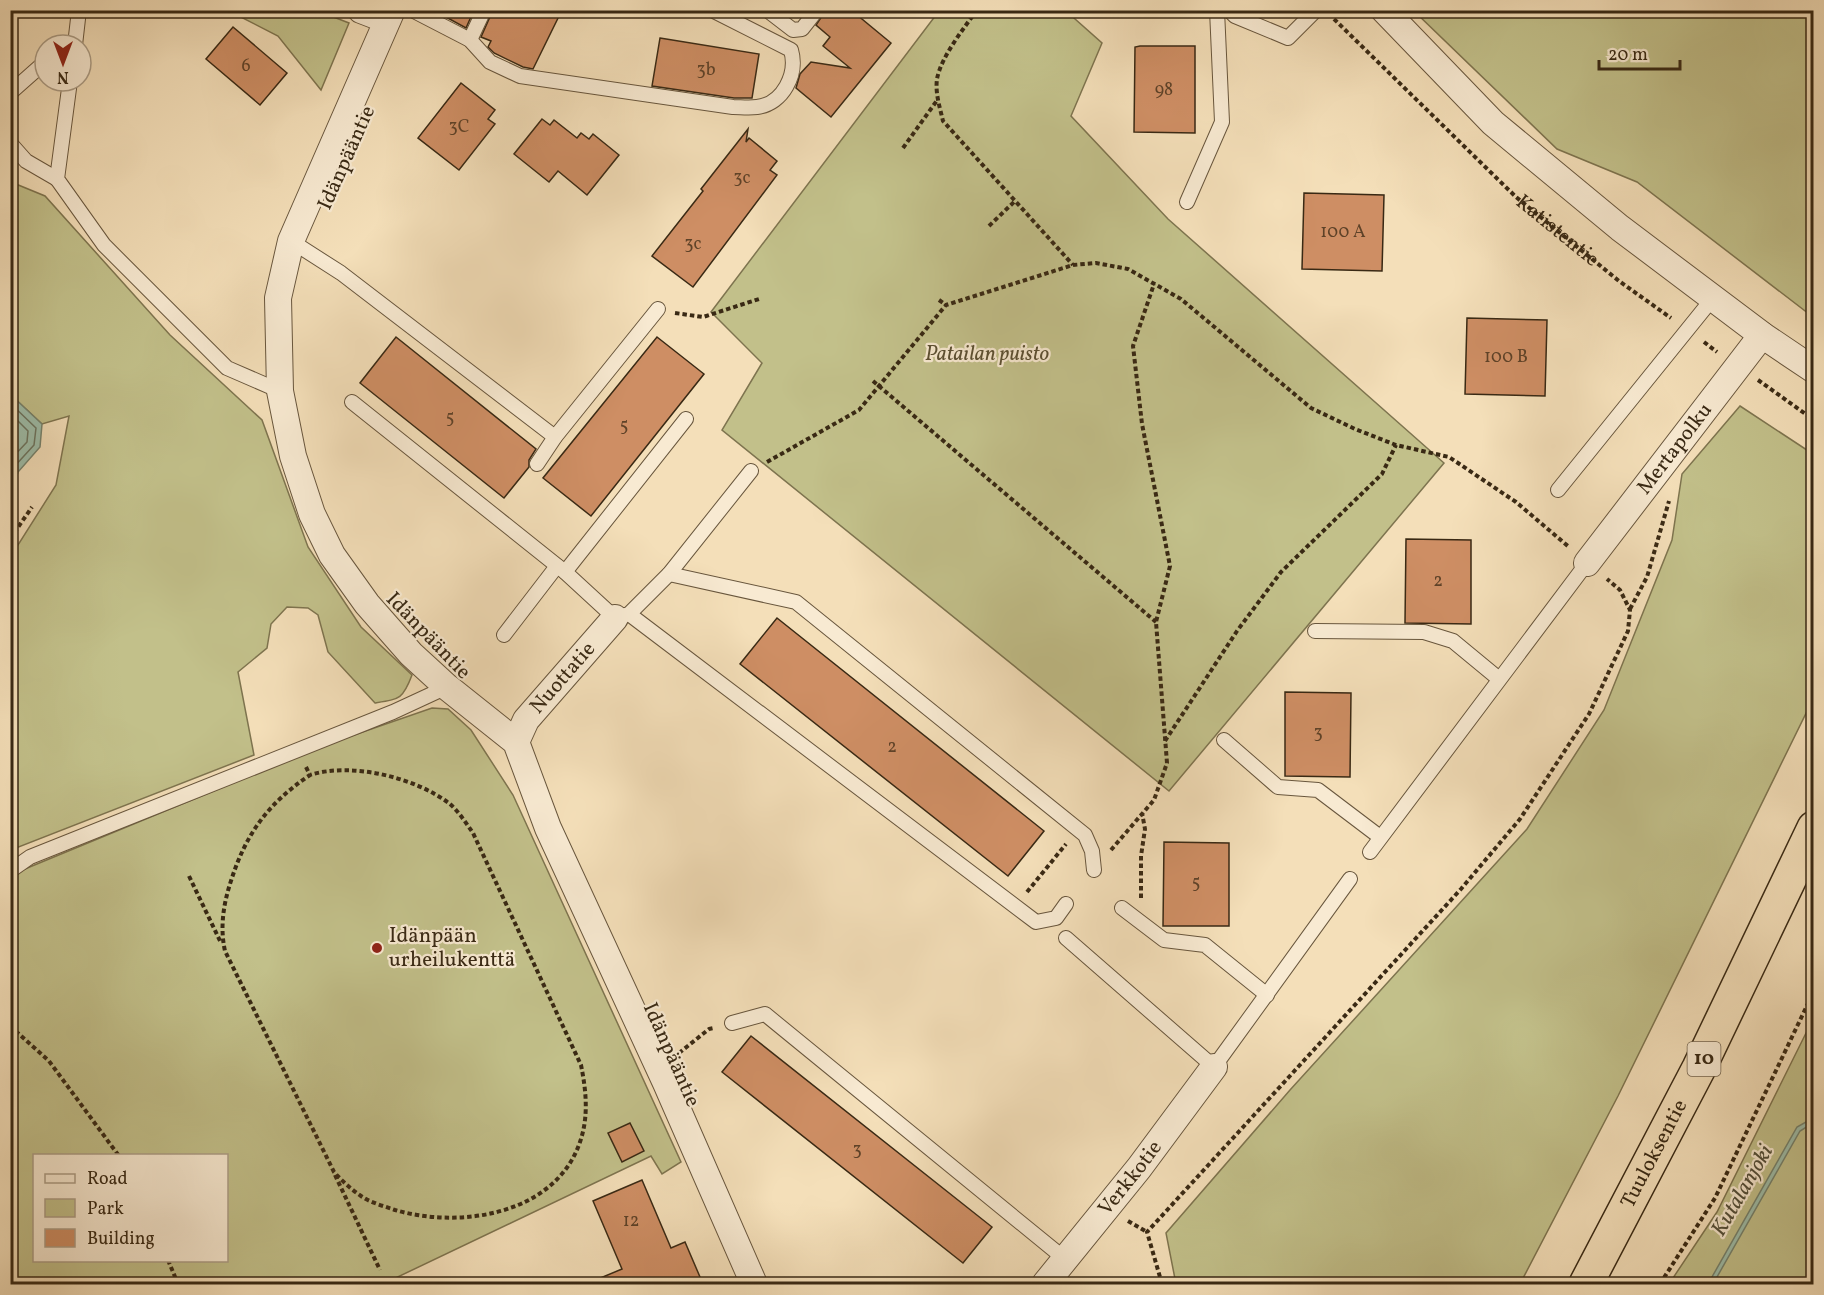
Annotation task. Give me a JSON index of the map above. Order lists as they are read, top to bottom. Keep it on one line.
{"streets":{"highway":["10","Tuuloksentie"],"street":["Idänpääntie","Katistentie","Mertapolku","Nuottatie","Verkkotie"]},"crossings":[["Idänpääntie","Nuottatie"],["Katistentie","Mertapolku"]],"water":["Kutalanjoki"],"parks":["Patailan puisto"],"places":["Idänpään urheilukenttä"],"house_numbers":["6","3b","98","3C","3c","100 A","3c","100 B","5","5","2","3","2","5","3","12"],"legend":["Road","Park","Building"],"scale_bar":"20 m","north":"bottom"}
